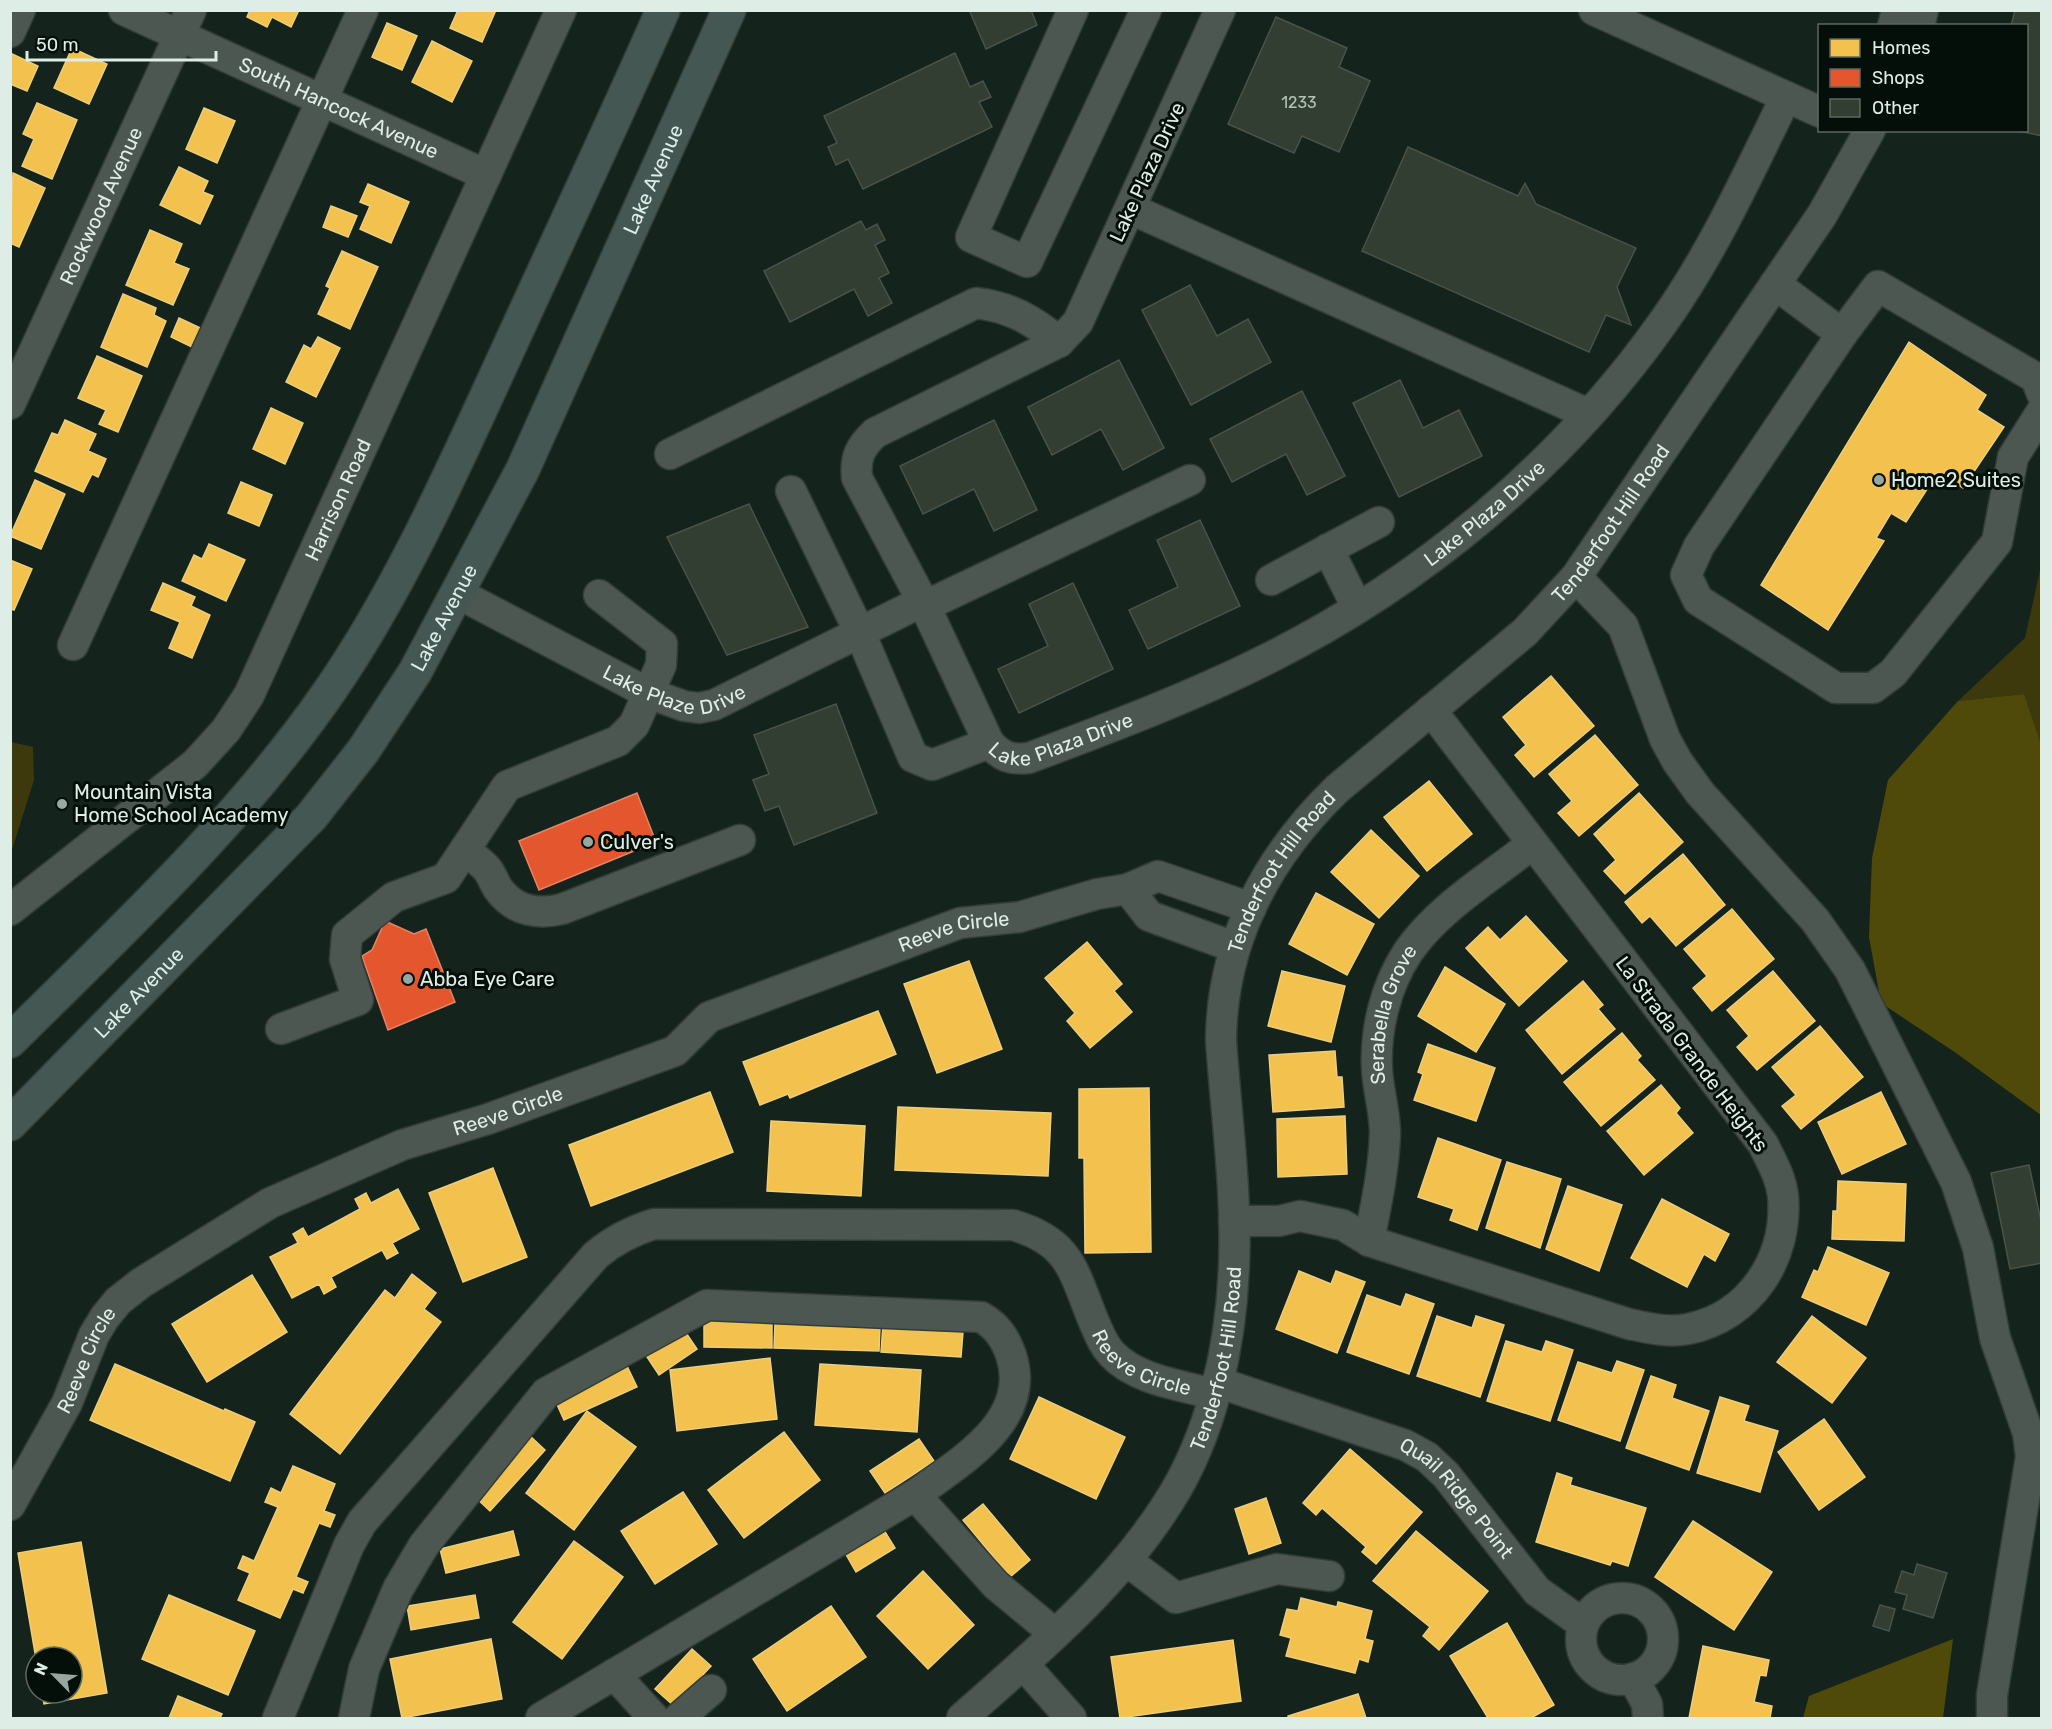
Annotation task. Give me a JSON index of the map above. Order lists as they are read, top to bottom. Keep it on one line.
{"streets":{"main road":["Lake Avenue"],"street":["South Hancock Avenue","Lake Plaza Drive","Rockwood Avenue","Harrison Road","Tenderfoot Hill Road","Lake Plaze Drive","Reeve Circle","Serabella Grove","La Strada Grande Heights","Quail Ridge Point"]},"crossings":[["South Hancock Avenue","Rockwood Avenue"],["South Hancock Avenue","Harrison Road"],["Lake Plaza Drive","Lake Plaze Drive"],["Lake Avenue","Lake Plaze Drive"],["Tenderfoot Hill Road","Reeve Circle"],["Tenderfoot Hill Road","La Strada Grande Heights"],["Tenderfoot Hill Road","Quail Ridge Point"],["Reeve Circle","Quail Ridge Point"],["Serabella Grove","La Strada Grande Heights"]],"places":["Home2 Suites","Mountain Vista Home School Academy","Culver's","Abba Eye Care"],"house_numbers":["1233"],"legend":["Homes","Shops","Other"],"scale_bar":"50 m","north":"top left"}
